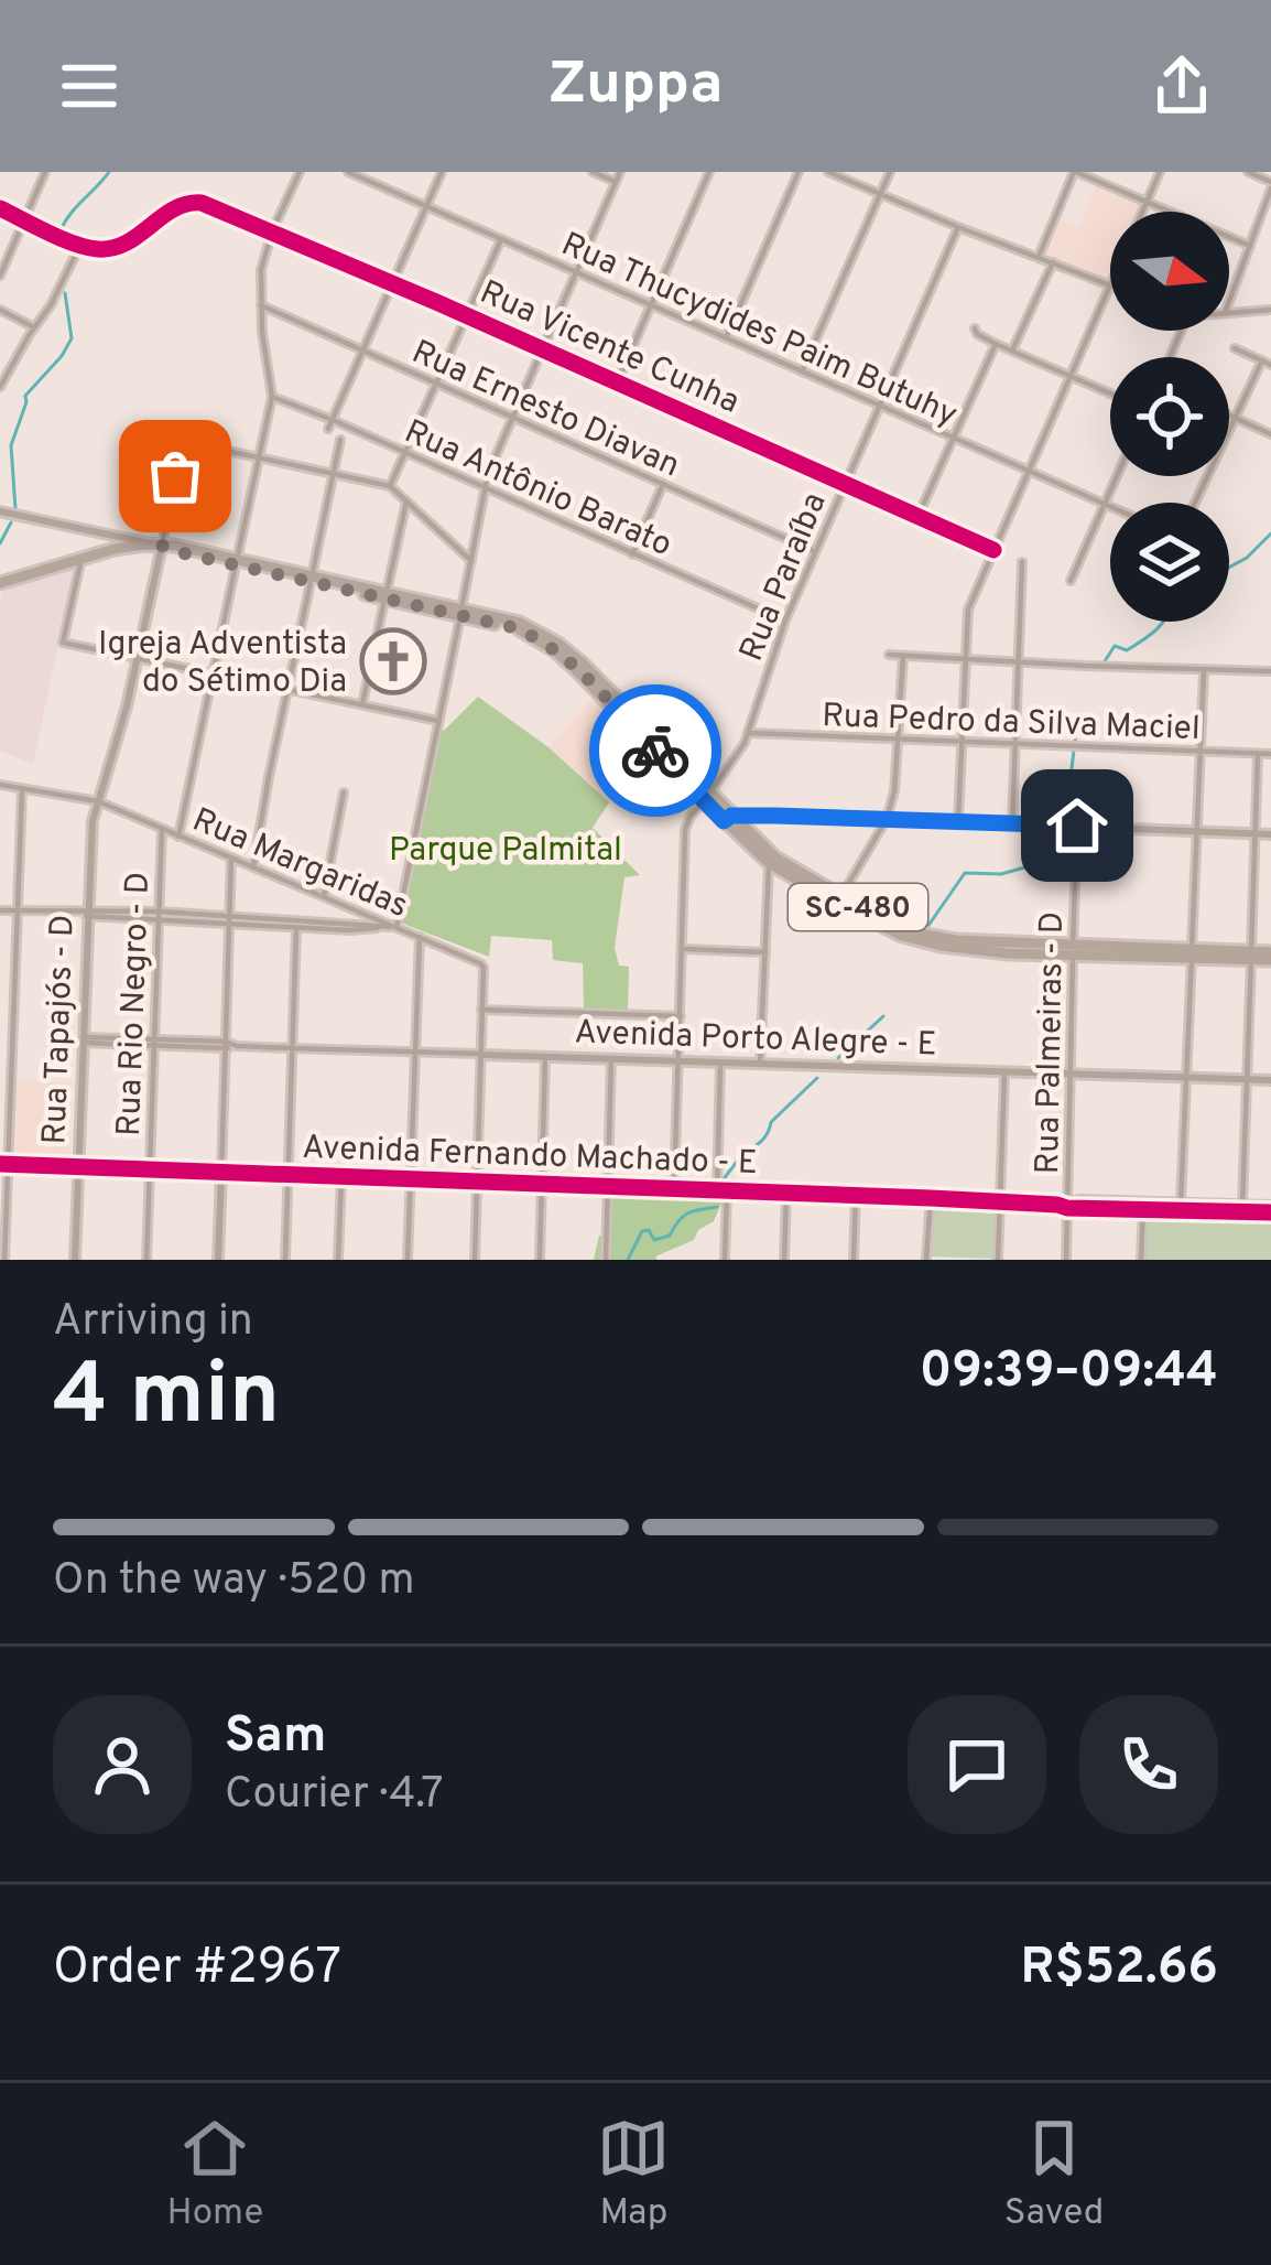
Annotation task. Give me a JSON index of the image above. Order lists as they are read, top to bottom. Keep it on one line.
{"streets":{"main road":["SC-480"],"street":["Rua Thucydides Paim Butuhy","Rua Vicente Cunha","Rua Ernesto Diavan","Rua Antônio Barato","Rua Paraíba","Rua Pedro da Silva Maciel","Rua Margaridas","Rua Rio Negro - D","Rua Tapajós - D","Avenida Porto Alegre - E","Rua Palmeiras - D","Avenida Fernando Machado - E"]},"crossings":[["Rua Thucydides Paim Butuhy","Rua Paraíba"],["Rua Vicente Cunha","Rua Paraíba"],["Rua Ernesto Diavan","Rua Paraíba"],["Rua Antônio Barato","Rua Paraíba"],["Rua Paraíba","Rua Pedro da Silva Maciel"],["Rua Paraíba","SC-480"],["Rua Paraíba","Avenida Porto Alegre - E"],["Rua Paraíba","Avenida Fernando Machado - E"],["Rua Margaridas","Rua Rio Negro - D"],["Rua Margaridas","Rua Tapajós - D"],["SC-480","Rua Tapajós - D"],["SC-480","Rua Palmeiras - D"],["Rua Rio Negro - D","Avenida Porto Alegre - E"],["Rua Rio Negro - D","Avenida Fernando Machado - E"],["Rua Tapajós - D","Avenida Porto Alegre - E"],["Rua Tapajós - D","Avenida Fernando Machado - E"],["Avenida Porto Alegre - E","Rua Palmeiras - D"],["Rua Palmeiras - D","Avenida Fernando Machado - E"]],"parks":["Parque Palmital"],"places":{"church":["Igreja Adventista do Sétimo Dia"]},"north":"right","page":{"header":"Zuppa","heading":["4 min","Arriving in","09:39–09:44"],"panel":["Sam","Courier · 4.7","Order #2967","R$52.66"],"bar":"On the way · 520 m","tabs":["Home","Map","Saved"]}}
